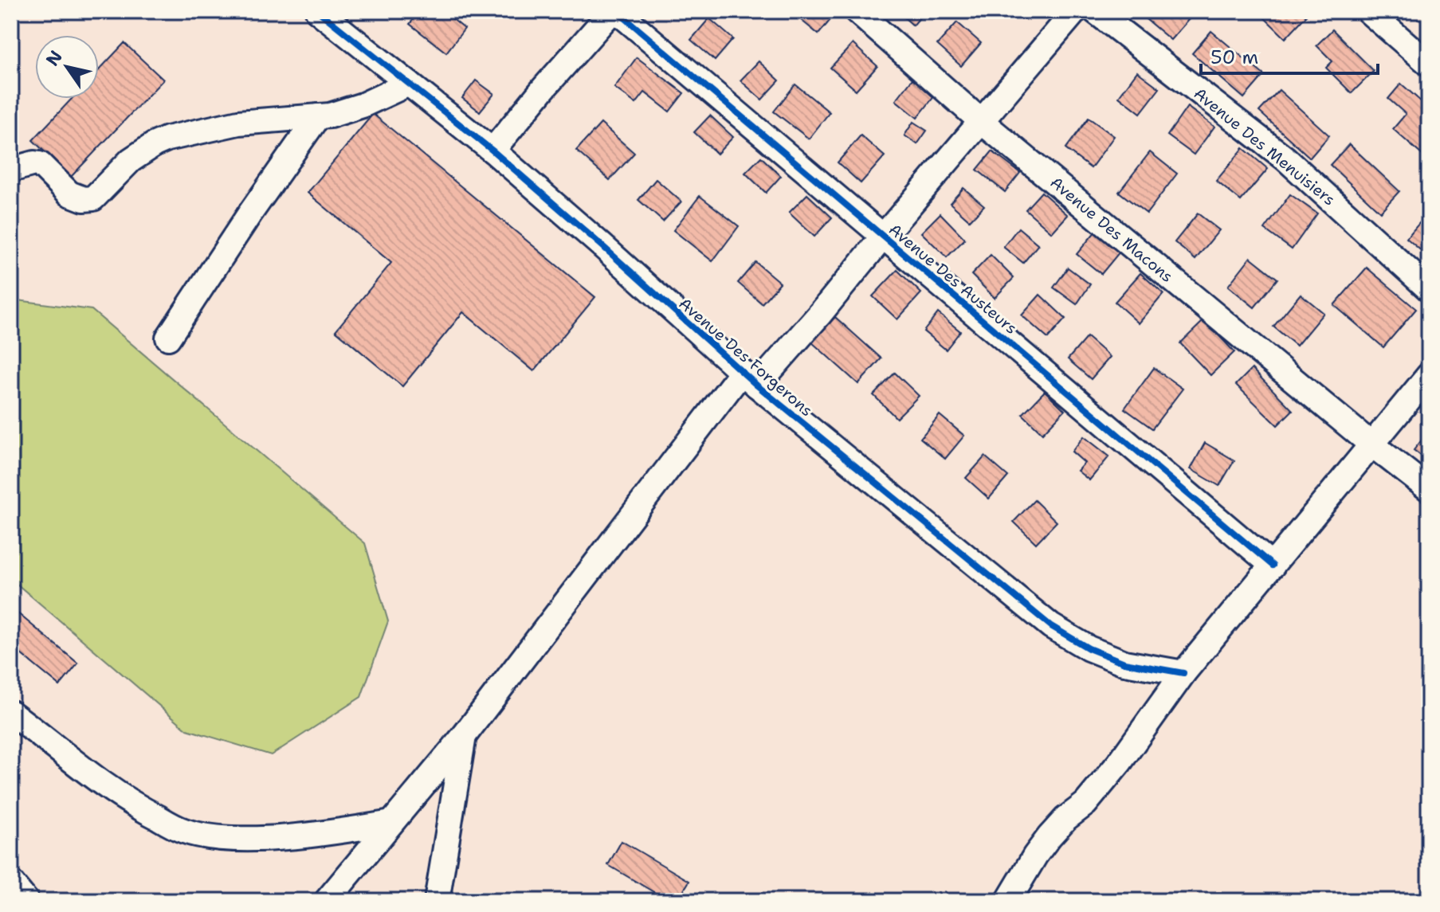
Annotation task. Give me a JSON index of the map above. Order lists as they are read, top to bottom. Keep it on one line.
{"streets":{"street":["Avenue Des Menuisiers","Avenue Des Macons","Avenue Des Austeurs","Avenue Des Forgerons"]},"scale_bar":"50 m","north":"top left"}
